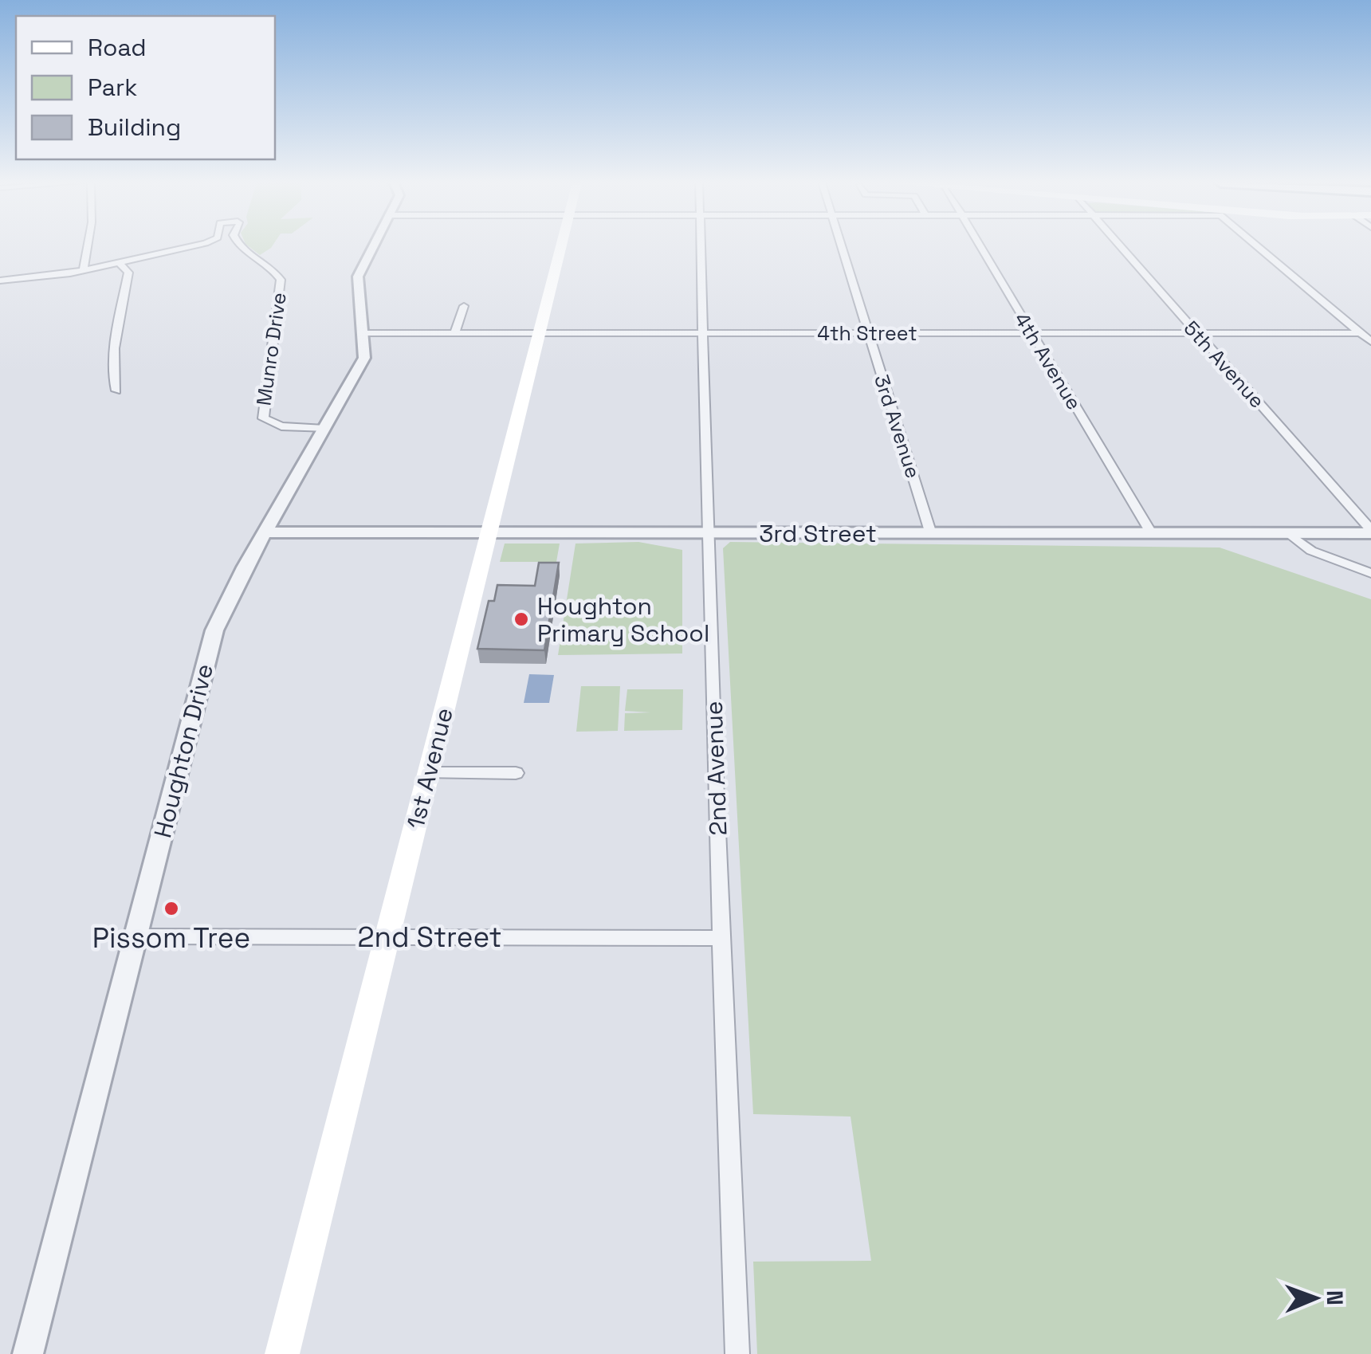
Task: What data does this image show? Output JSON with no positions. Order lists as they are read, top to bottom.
{
  "streets": {
    "main road": ["1st Avenue"],
    "street": [
      "4th Street",
      "Munro Drive",
      "4th Avenue",
      "5th Avenue",
      "3rd Avenue",
      "3rd Street",
      "Houghton Drive",
      "2nd Avenue",
      "2nd Street"
    ]
  },
  "crossings": [
    ["4th Street", "4th Avenue"],
    ["4th Street", "5th Avenue"],
    ["4th Street", "3rd Avenue"],
    ["4th Street", "Houghton Drive"],
    ["4th Street", "1st Avenue"],
    ["4th Street", "2nd Avenue"],
    ["Munro Drive", "Houghton Drive"],
    ["4th Avenue", "3rd Street"],
    ["5th Avenue", "3rd Street"],
    ["3rd Avenue", "3rd Street"],
    ["3rd Street", "Houghton Drive"],
    ["3rd Street", "1st Avenue"],
    ["3rd Street", "2nd Avenue"],
    ["Houghton Drive", "2nd Street"],
    ["1st Avenue", "2nd Street"],
    ["2nd Avenue", "2nd Street"]
  ],
  "places": ["Houghton Primary School", "Pissom Tree"],
  "legend": ["Road", "Park", "Building"],
  "north": "right"
}
